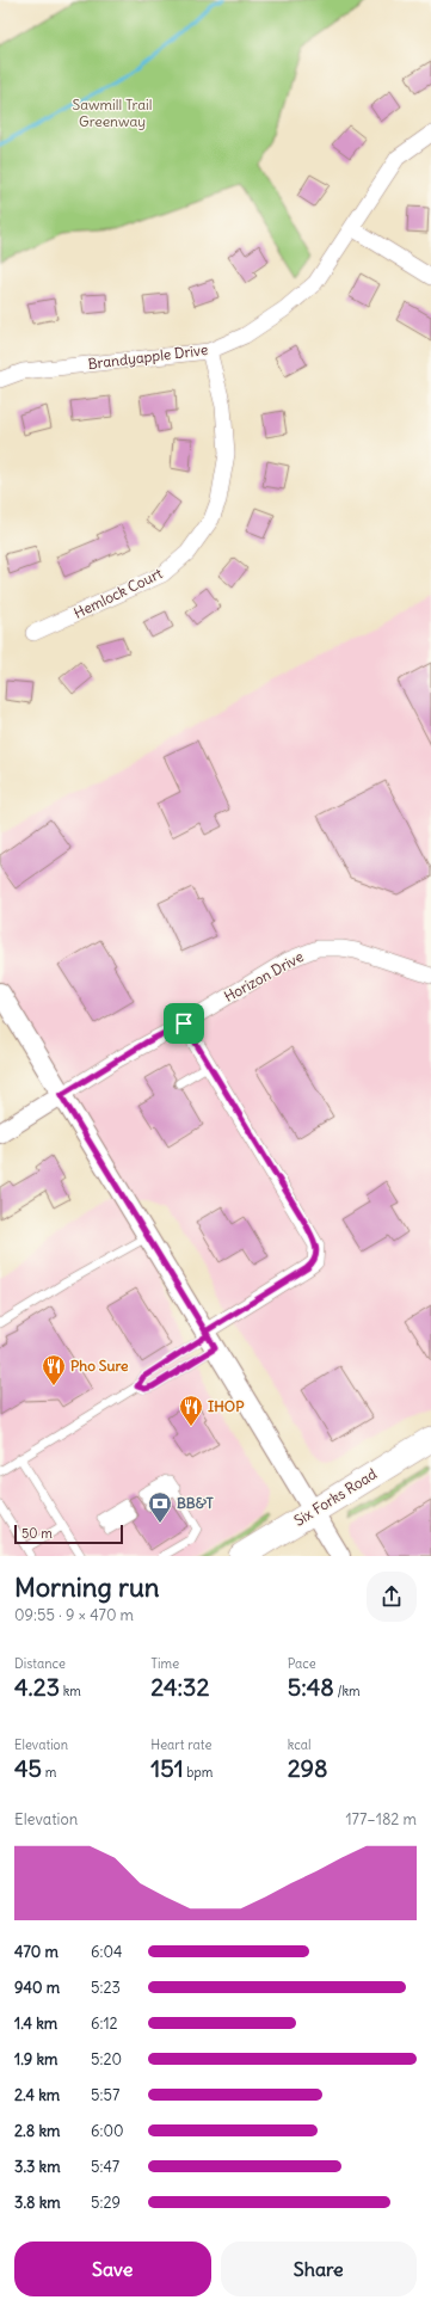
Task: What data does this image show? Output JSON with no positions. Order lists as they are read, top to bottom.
{
  "streets": {
    "main road": ["Six Forks Road"],
    "street": ["Brandyapple Drive", "Hemlock Court", "Horizon Drive"]
  },
  "crossings": [
    ["Brandyapple Drive", "Hemlock Court"]
  ],
  "parks": ["Sawmill Trail Greenway"],
  "places": {
    "restaurant": ["Pho Sure", "IHOP"],
    "bank": ["BB&T"]
  },
  "scale_bar": "50 m",
  "page": {
    "scale": "50 m",
    "heading": ["Morning run", "09:55 · 9 × 470 m"],
    "stats": [
      ["Distance", "4.23 km"],
      ["Time", "24:32"],
      ["Pace", "5:48 /km"],
      ["Elevation", "45 m"],
      ["Heart rate", "151 bpm"],
      ["kcal", "298"]
    ],
    "chart": ["Elevation", "177–182 m"],
    "list": [
      {
        "name": "470 m",
        "note": "6:04"
      },
      {
        "name": "940 m",
        "note": "5:23"
      },
      {
        "name": "1.4 km",
        "note": "6:12"
      },
      {
        "name": "1.9 km",
        "note": "5:20"
      },
      {
        "name": "2.4 km",
        "note": "5:57"
      },
      {
        "name": "2.8 km",
        "note": "6:00"
      },
      {
        "name": "3.3 km",
        "note": "5:47"
      },
      {
        "name": "3.8 km",
        "note": "5:29"
      }
    ],
    "buttons": ["Save", "Share"]
  }
}
